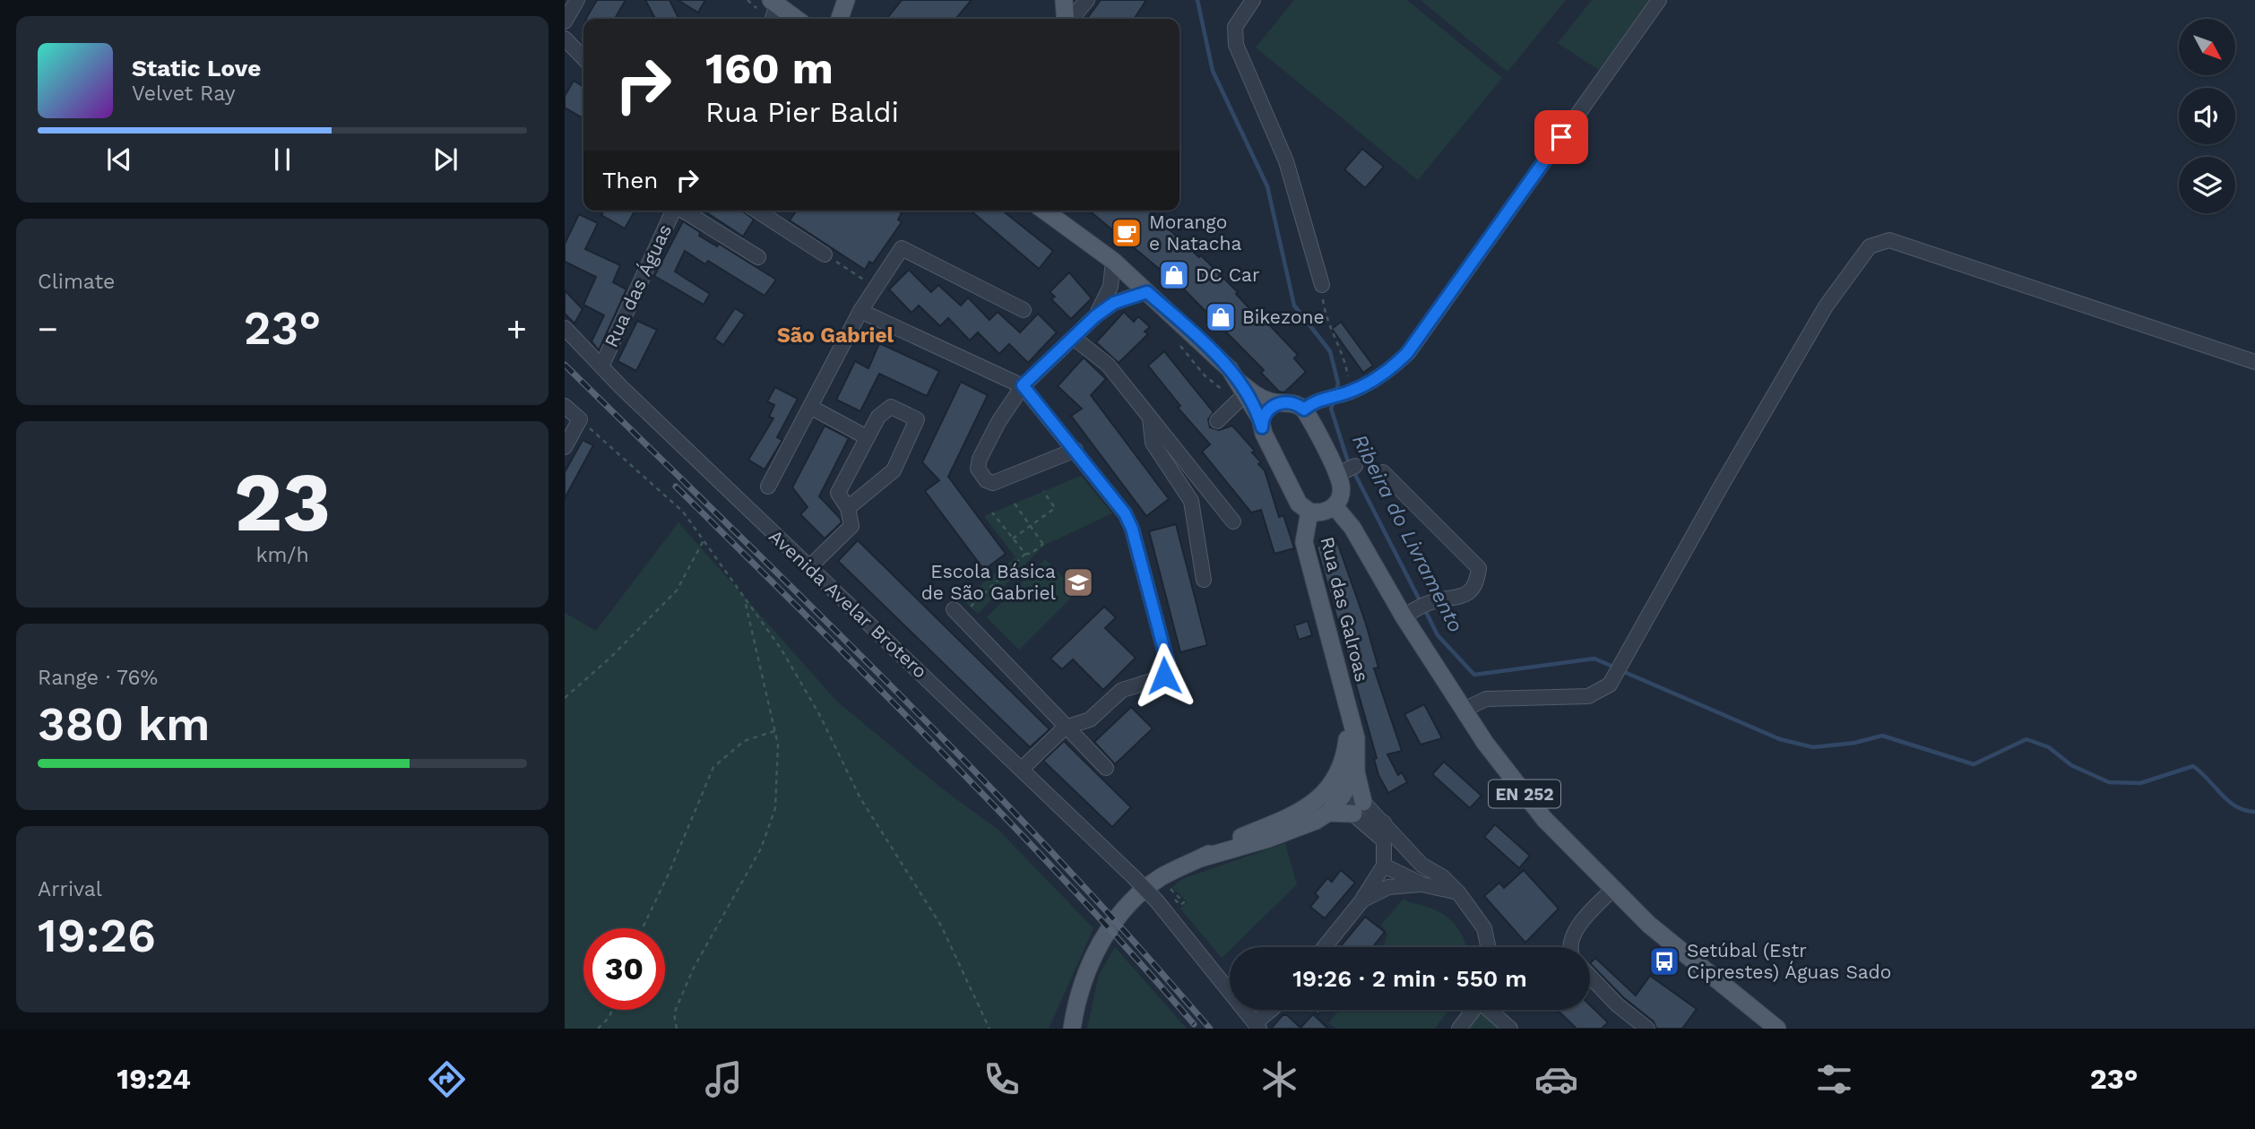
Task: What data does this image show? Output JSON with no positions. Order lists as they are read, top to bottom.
{
  "streets": {
    "main road": ["Rua das Galroas", "EN 252"],
    "street": ["Rua das Águas", "Avenida Avelar Brotero"]
  },
  "crossings": [
    ["Rua das Águas", "Avenida Avelar Brotero"]
  ],
  "districts": ["São Gabriel"],
  "water": ["Ribeira do Livramento"],
  "places": {
    "cafe": ["Morango e Natacha"],
    "shop": ["DC Car", "Bikezone"],
    "school or university": ["Escola Básica de São Gabriel"],
    "bus stop": ["Setúbal (Estr Ciprestes) Águas Sado"]
  },
  "north": "bottom right",
  "page": {
    "turn": ["160 m", "Rua Pier Baldi"],
    "song": ["Static Love", "Velvet Ray"],
    "then": "Then",
    "tile": [
      "Climate",
      ["23", "km/h"],
      ["Range · 76%", "380 km"],
      ["Arrival", "19:26"]
    ],
    "heat": ["−", "23°", "+"],
    "limit": "30",
    "trip": "19:26 · 2 min · 550 m",
    "tabs": ["19:24", "23°"]
  }
}
